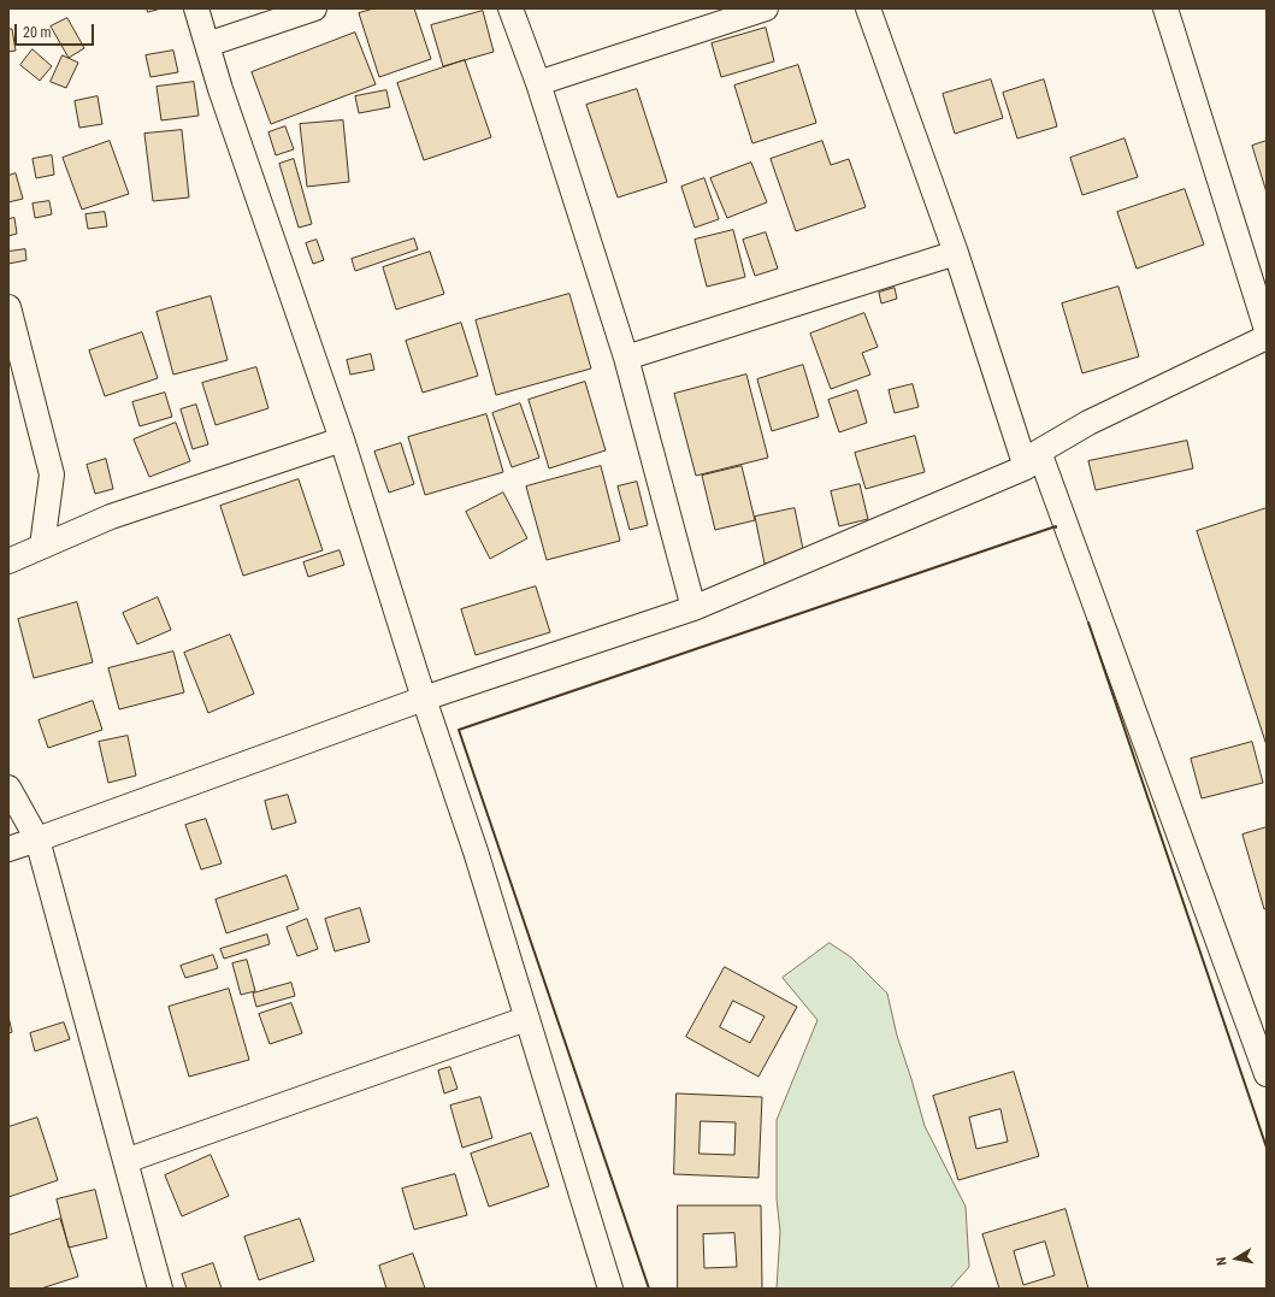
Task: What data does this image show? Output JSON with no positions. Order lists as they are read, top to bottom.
{
  "scale_bar": "20 m",
  "north": "left"
}
